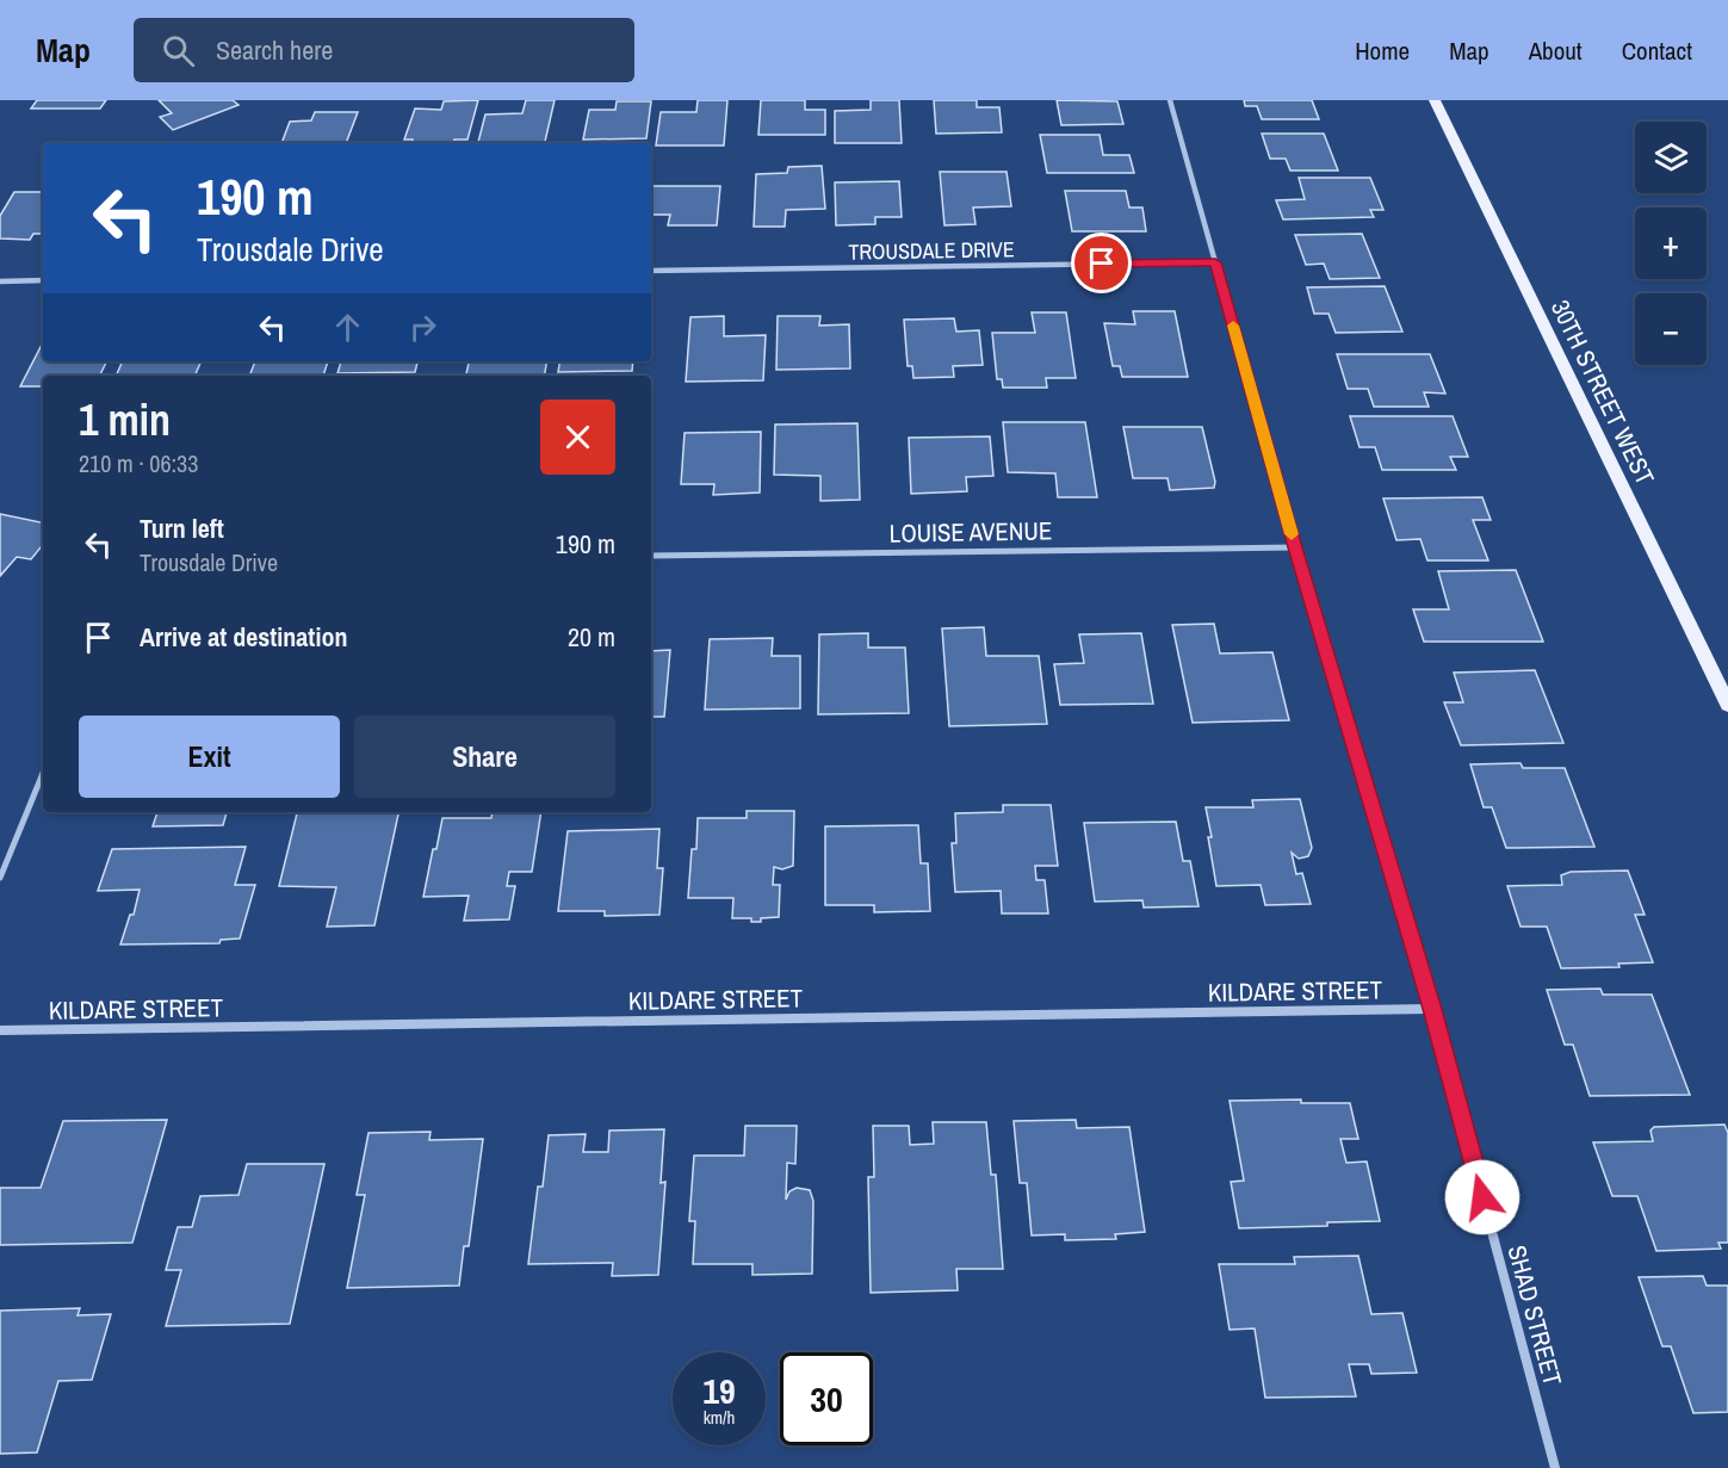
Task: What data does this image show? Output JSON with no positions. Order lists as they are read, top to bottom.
{
  "streets": {
    "main road": ["30TH STREET WEST"],
    "street": [
      "TROUSDALE DRIVE",
      "LOUISE AVENUE",
      "KILDARE STREET",
      "SHAD STREET"
    ]
  },
  "crossings": [
    ["TROUSDALE DRIVE", "SHAD STREET"],
    ["LOUISE AVENUE", "SHAD STREET"],
    ["KILDARE STREET", "SHAD STREET"]
  ],
  "page": {
    "header": "Map",
    "search": "Search here",
    "nav": [
      "Home",
      "Map",
      "About",
      "Contact"
    ],
    "map_buttons": ["+", "−"],
    "turn": ["190 m", "Trousdale Drive"],
    "heading": ["1 min", "210 m · 06:33"],
    "list": [
      {
        "name": "Turn left",
        "note": "Trousdale Drive",
        "value": "190 m"
      },
      {
        "name": "Arrive at destination",
        "value": "20 m"
      }
    ],
    "buttons": ["Exit", "Share"],
    "speed": "19 km/h",
    "limit": "30"
  }
}
